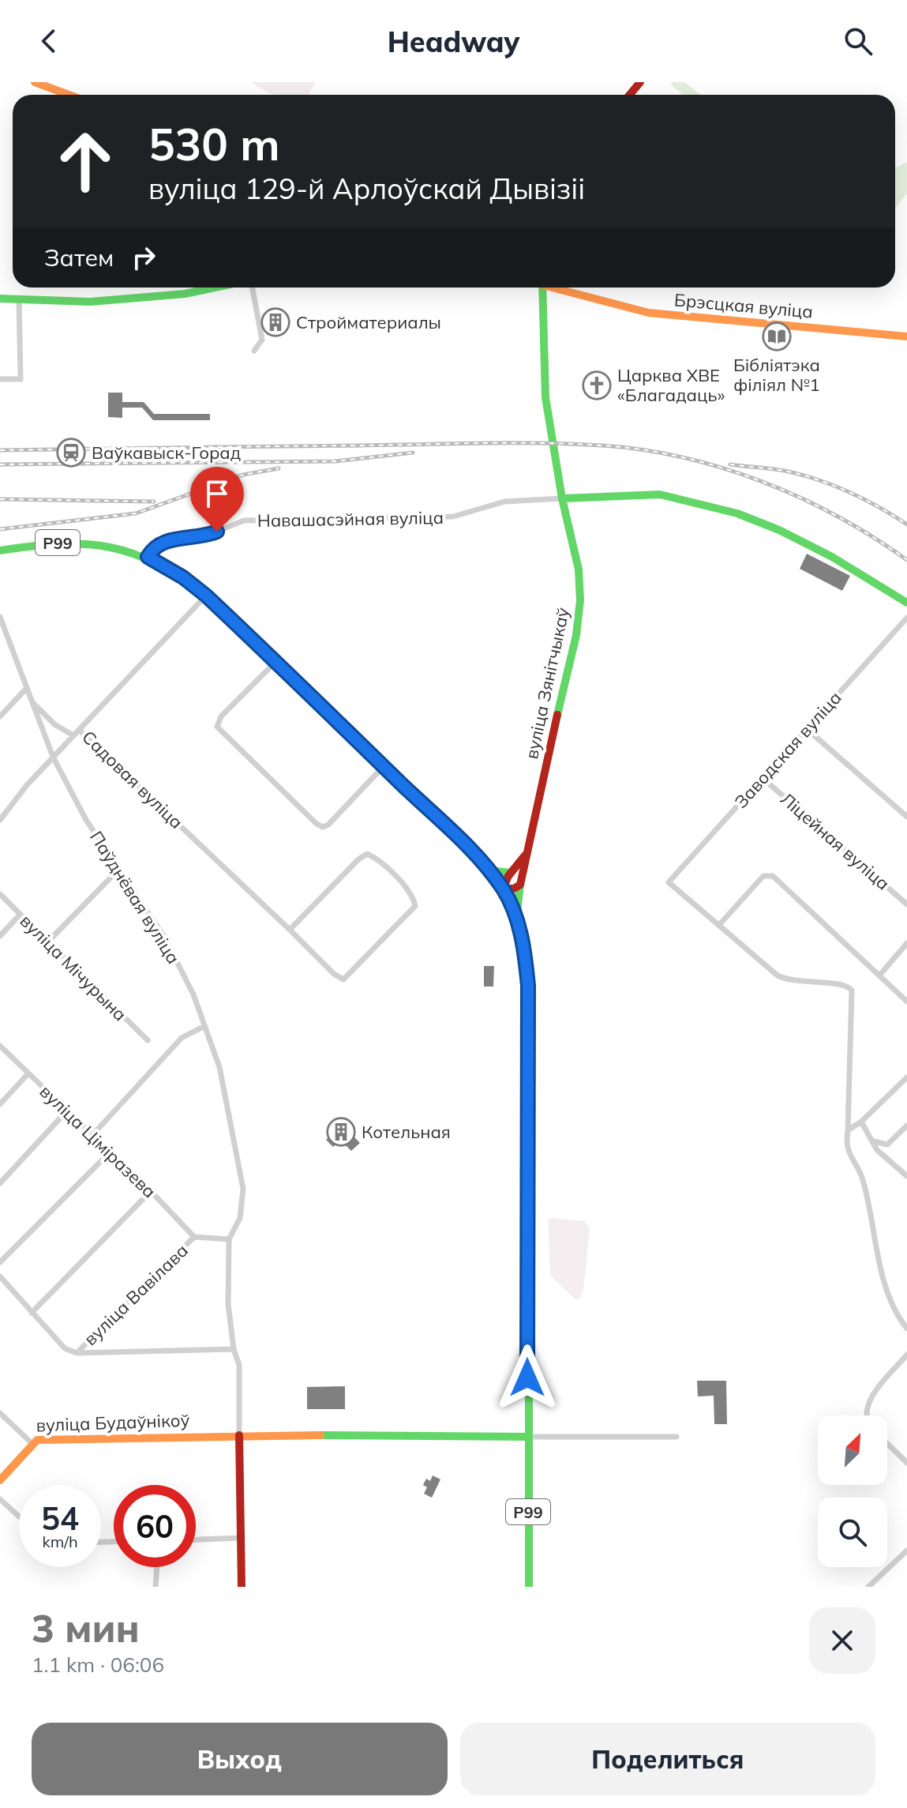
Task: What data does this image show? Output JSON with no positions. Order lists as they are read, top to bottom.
{
  "streets": {
    "main road": [
      "Брэсцкая вуліца",
      "Р99",
      "вуліца Зянітчыкаў",
      "вуліца Будаўнікоў"
    ],
    "street": [
      "Навашасэйная вуліца",
      "Заводская вуліца",
      "Садовая вуліца",
      "Ліцейная вуліца",
      "Паўднёвая вуліца",
      "вуліца Мічурына",
      "вуліца Ціміразева",
      "вуліца Вавілава"
    ]
  },
  "crossings": [
    ["Навашасэйная вуліца", "Р99"],
    ["Навашасэйная вуліца", "вуліца Зянітчыкаў"],
    ["Р99", "вуліца Зянітчыкаў"],
    ["Р99", "Садовая вуліца"],
    ["Р99", "вуліца Будаўнікоў"],
    ["Заводская вуліца", "Ліцейная вуліца"],
    ["Паўднёвая вуліца", "вуліца Вавілава"],
    ["вуліца Ціміразева", "вуліца Вавілава"]
  ],
  "places": {
    "building": ["Стройматериалы", "Котельная"],
    "library": ["Бібліятэка філіял №1"],
    "church": ["Царква ХВЕ «Благадаць»"],
    "station": ["Ваўкавыск-Горад"]
  },
  "north": "top right",
  "page": {
    "header": "Headway",
    "turn": ["530 m", "вуліца 129-й Арлоўскай Дывізіі"],
    "then": "Затем",
    "speed": "54 km/h",
    "limit": "60",
    "heading": ["3 мин", "1.1 km · 06:06"],
    "buttons": ["Выход", "Поделиться"]
  }
}
